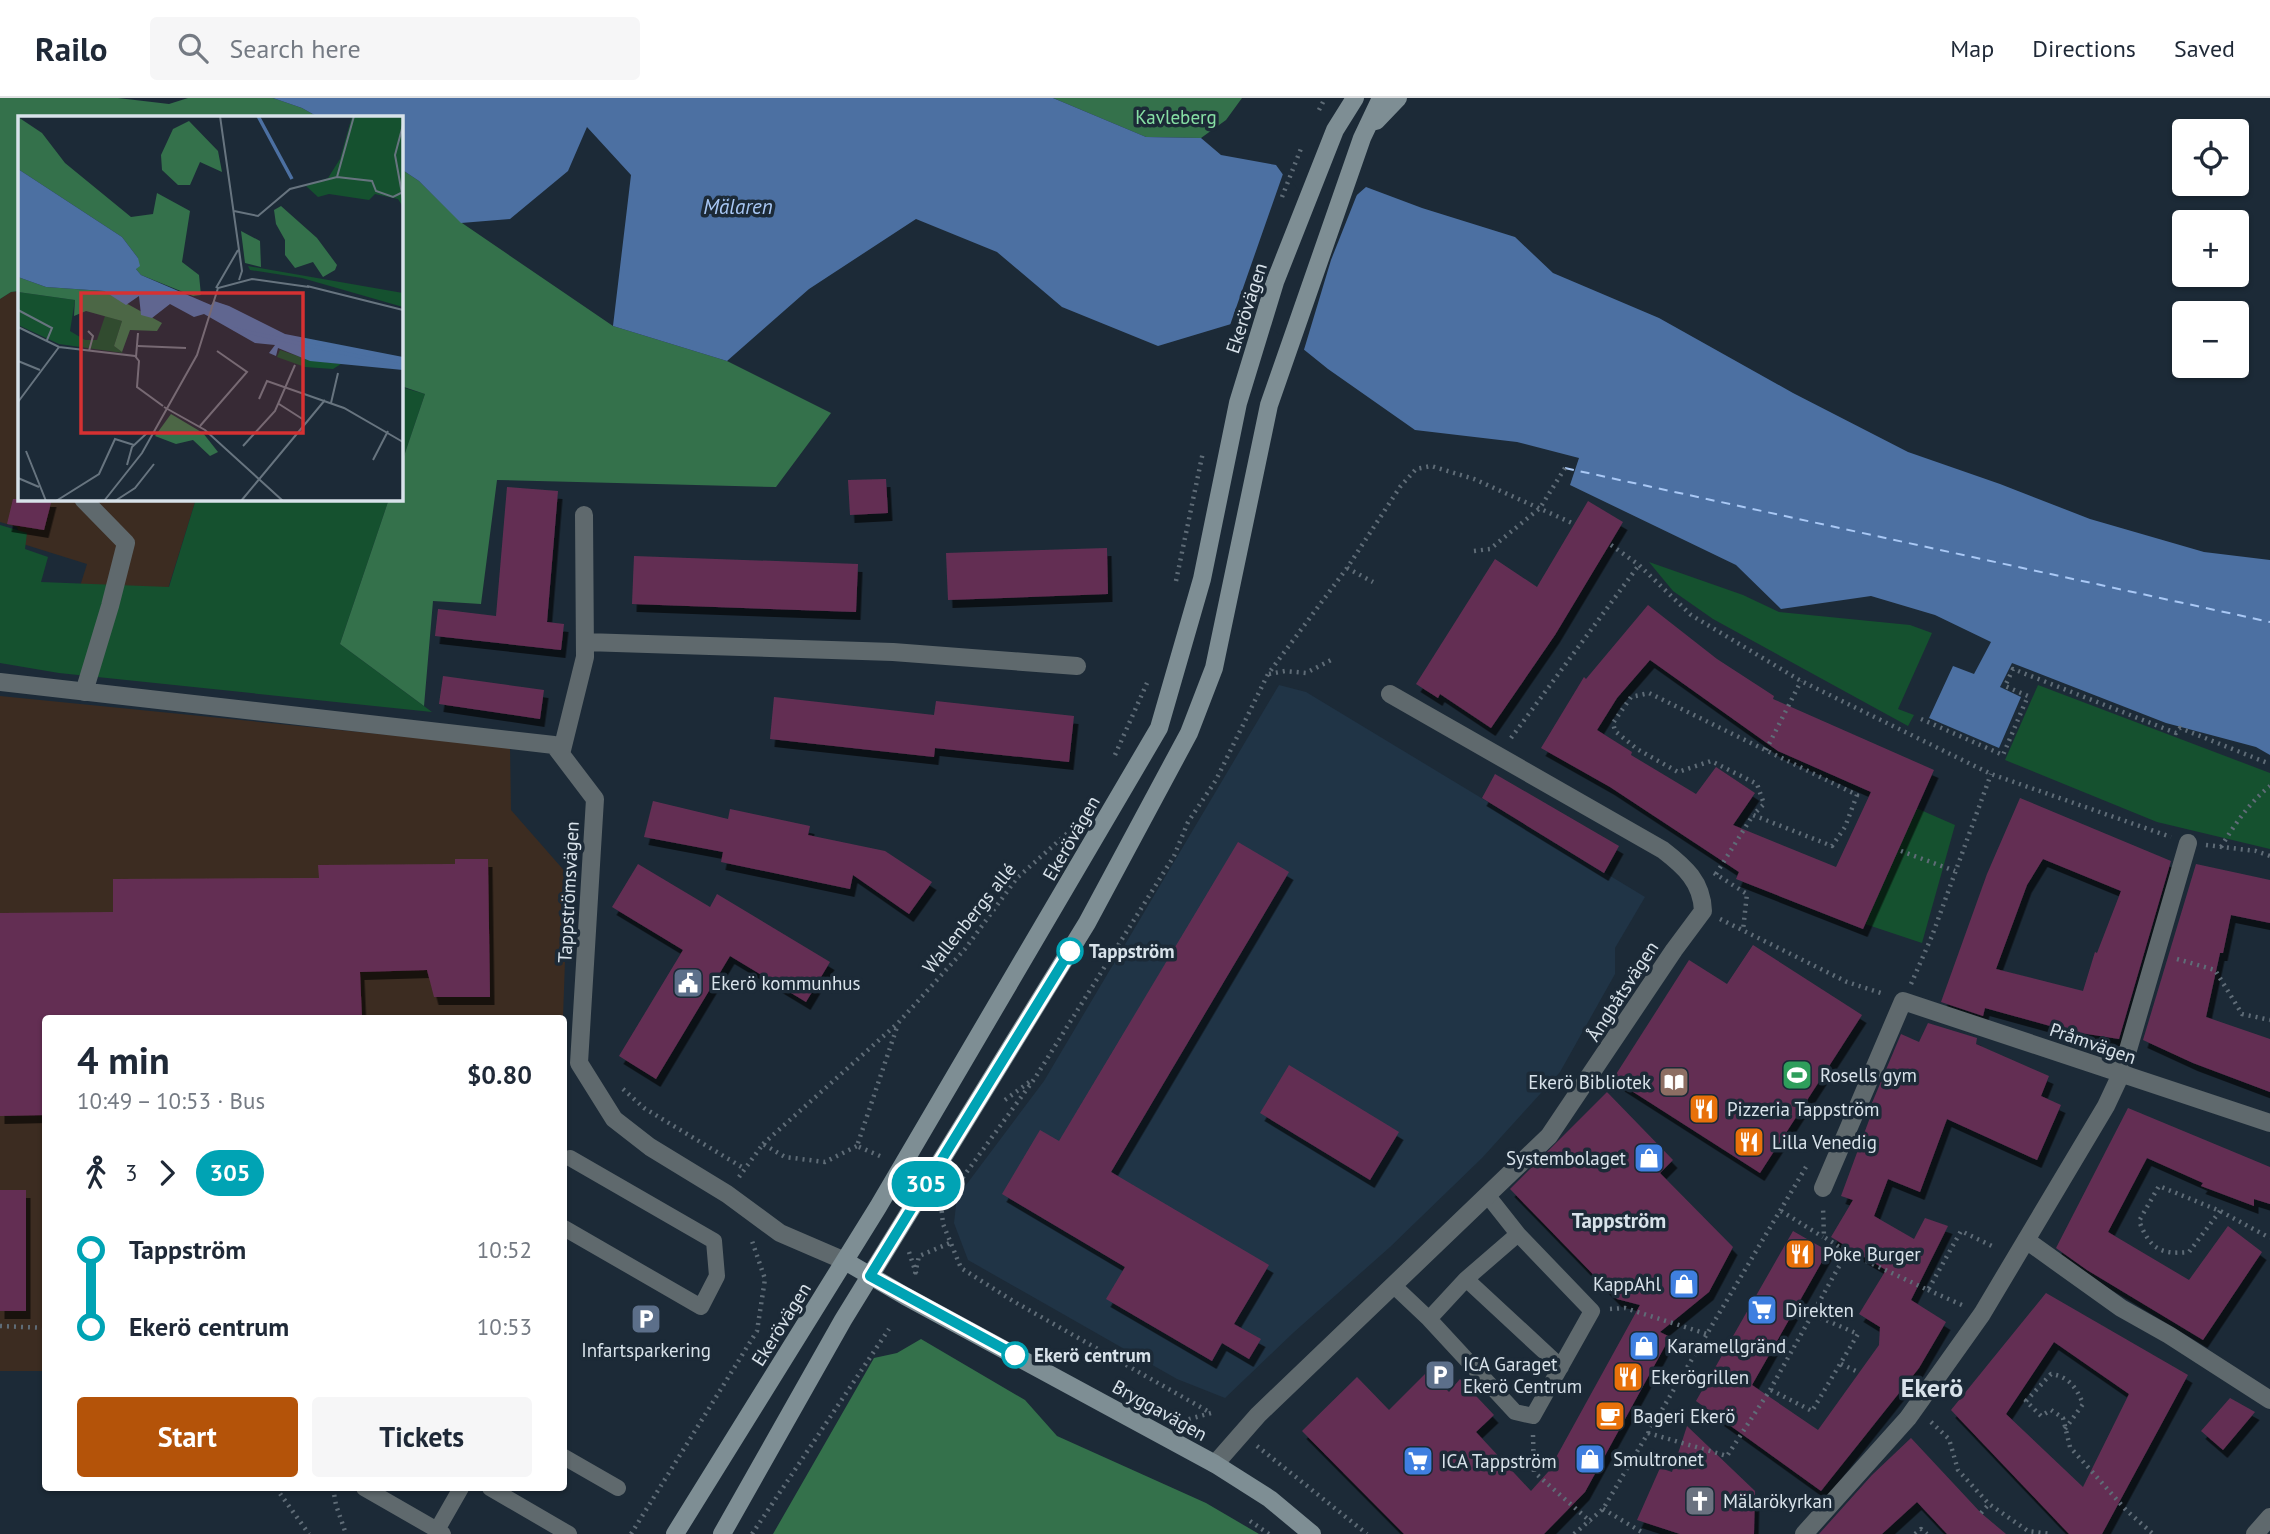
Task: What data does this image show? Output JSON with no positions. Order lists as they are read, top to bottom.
{
  "streets": {
    "main road": ["Ekerövägen", "Bryggavägen"],
    "street": ["Tappströmsvägen", "Ångbåtsvägen", "Pråmvägen"],
    "path": ["Wallenbergs allé"]
  },
  "crossings": [
    ["Ekerövägen", "Tappströmsvägen"],
    ["Ekerövägen", "Bryggavägen"],
    ["Tappströmsvägen", "Bryggavägen"],
    ["Ångbåtsvägen", "Bryggavägen"]
  ],
  "districts": ["Tappström", "Ekerö"],
  "water": ["Mälaren"],
  "parks": ["Kavleberg"],
  "places": {
    "other": ["Tappström", "Ekerö centrum"],
    "public building": ["Ekerö kommunhus"],
    "sports": ["Rosells gym"],
    "library": ["Ekerö Bibliotek"],
    "restaurant": [
      "Pizzeria Tappström",
      "Lilla Venedig",
      "Poke Burger",
      "Ekerögrillen"
    ],
    "shop": [
      "Systembolaget",
      "KappAhl",
      "Karamellgränd",
      "Smultronet"
    ],
    "supermarket": ["Direkten", "ICA Tappström"],
    "parking": ["Infartsparkering", "ICA Garaget Ekerö Centrum"],
    "cafe": ["Bageri Ekerö"],
    "church": ["Mälarökyrkan"]
  },
  "lines": ["bus line 305"],
  "page": {
    "header": "Railo",
    "search": "Search here",
    "nav": ["Map", "Directions", "Saved"],
    "on_map": "305",
    "map_buttons": ["+", "−"],
    "heading": ["4 min", "10:49 – 10:53 · Bus", "$0.80"],
    "legs": ["3", "305"],
    "list": [
      {
        "name": "Tappström",
        "value": "10:52"
      },
      {
        "name": "Ekerö centrum",
        "value": "10:53"
      }
    ],
    "buttons": ["Start", "Tickets"]
  }
}
